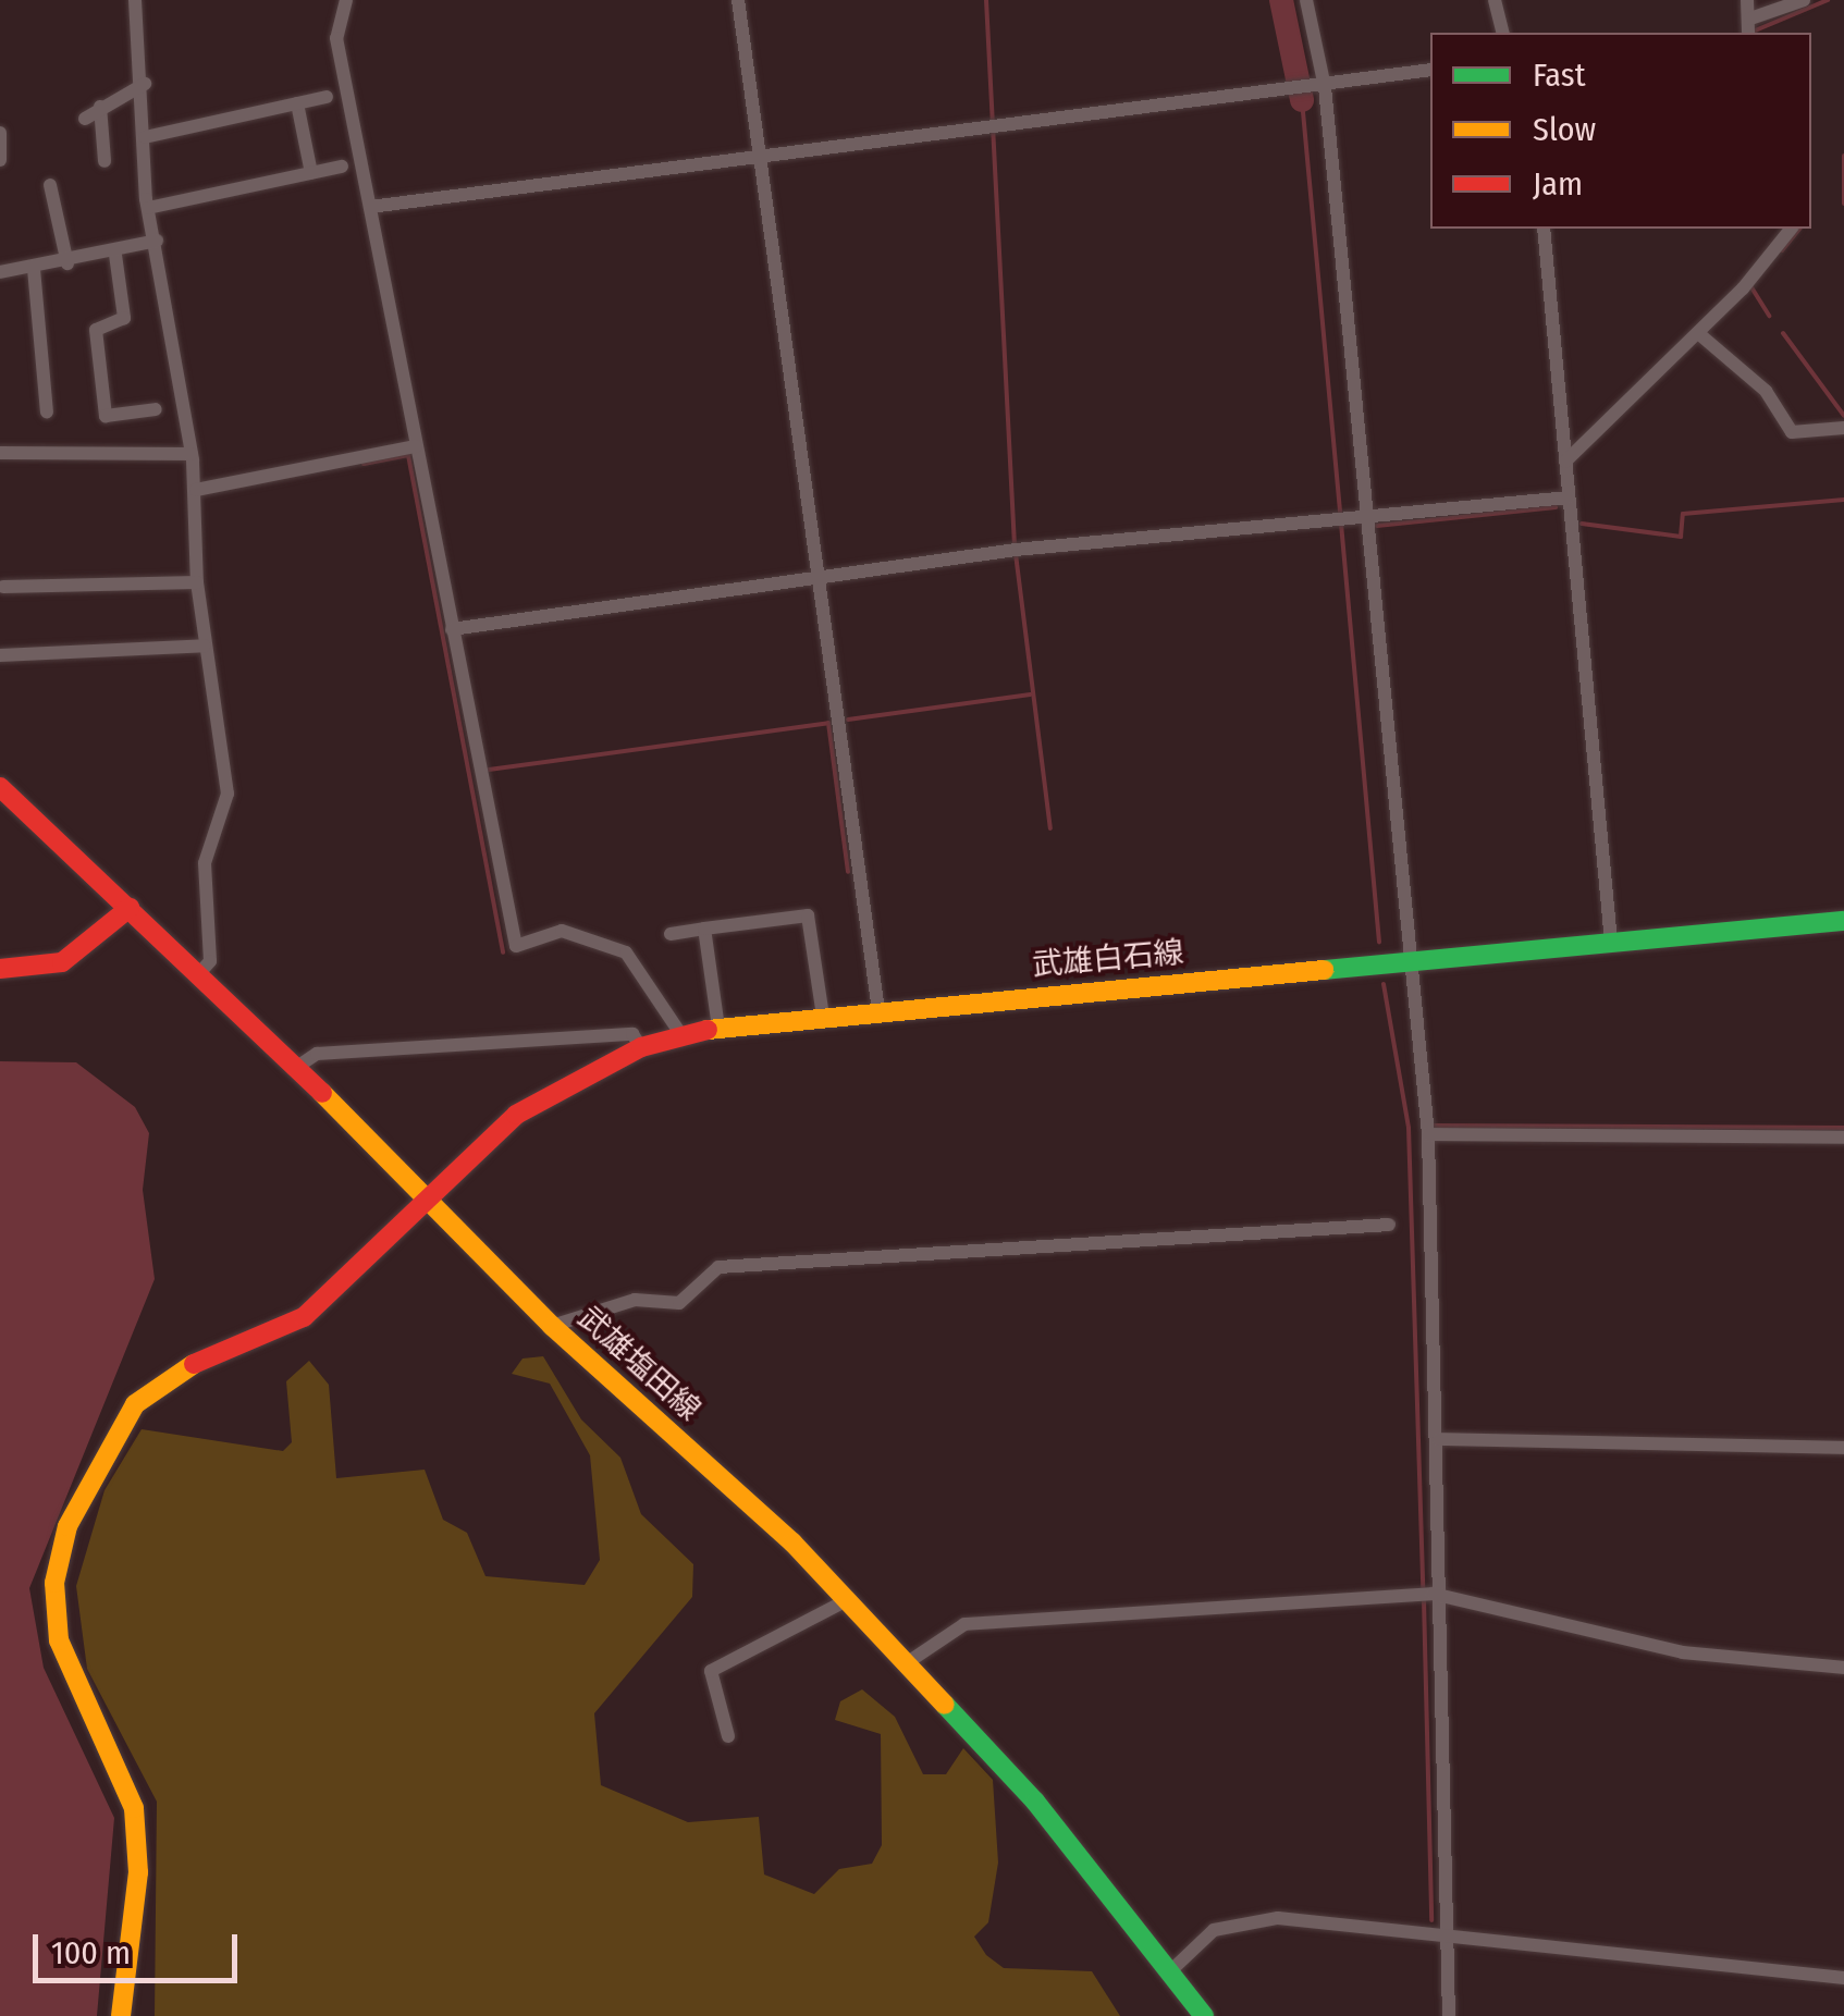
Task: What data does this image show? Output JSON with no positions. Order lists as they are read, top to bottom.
{
  "streets": {
    "main road": ["武雄白石線", "武雄塩田線"]
  },
  "crossings": [
    ["武雄白石線", "武雄塩田線"]
  ],
  "legend": ["Fast", "Slow", "Jam"],
  "scale_bar": "100 m"
}
